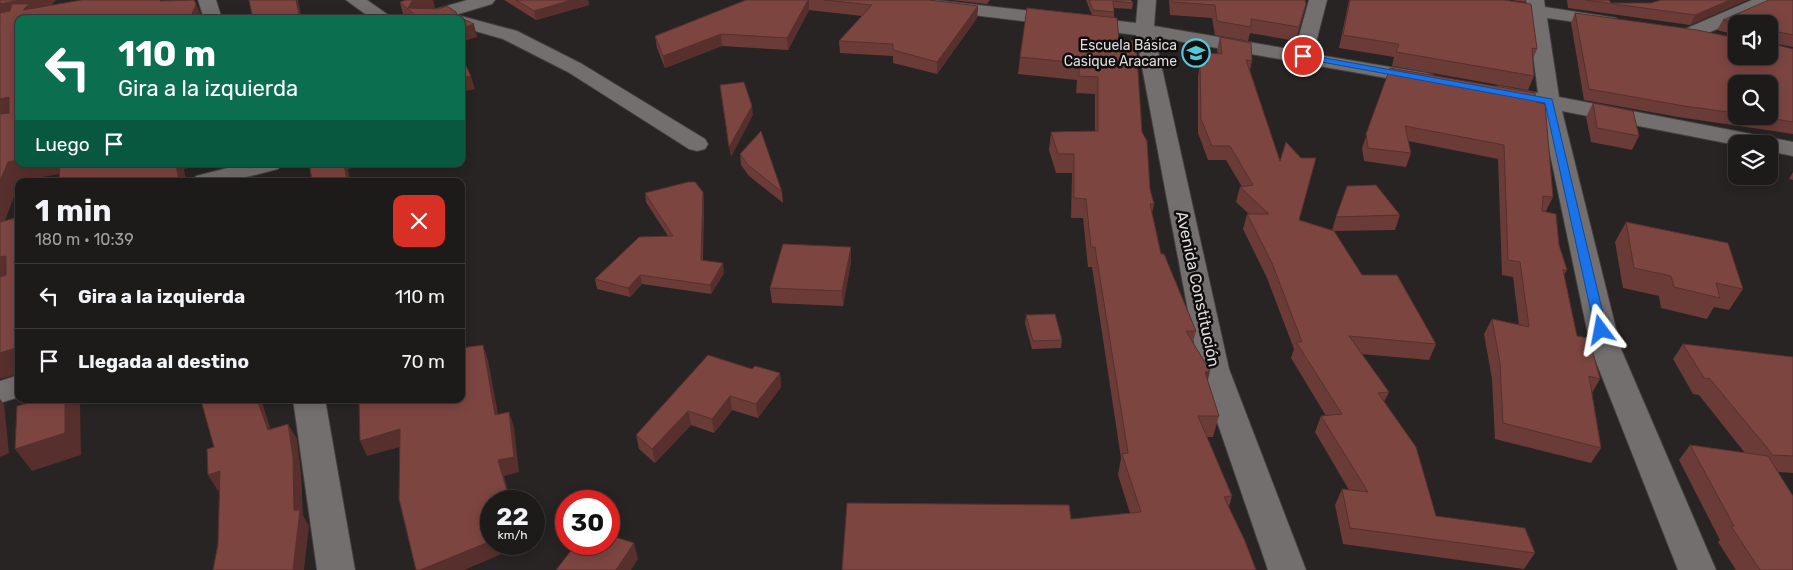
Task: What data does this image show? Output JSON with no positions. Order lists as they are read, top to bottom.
{
  "streets": {
    "street": ["Avenida Constitución"]
  },
  "places": {
    "school or university": ["Escuela Básica Casique Aracame"]
  },
  "page": {
    "turn": ["110 m", "Gira a la izquierda"],
    "then": "Luego",
    "heading": ["1 min", "180 m · 10:39"],
    "list": [
      {
        "name": "Gira a la izquierda",
        "value": "110 m"
      },
      {
        "name": "Llegada al destino",
        "value": "70 m"
      }
    ],
    "speed": "22 km/h",
    "limit": "30"
  }
}
